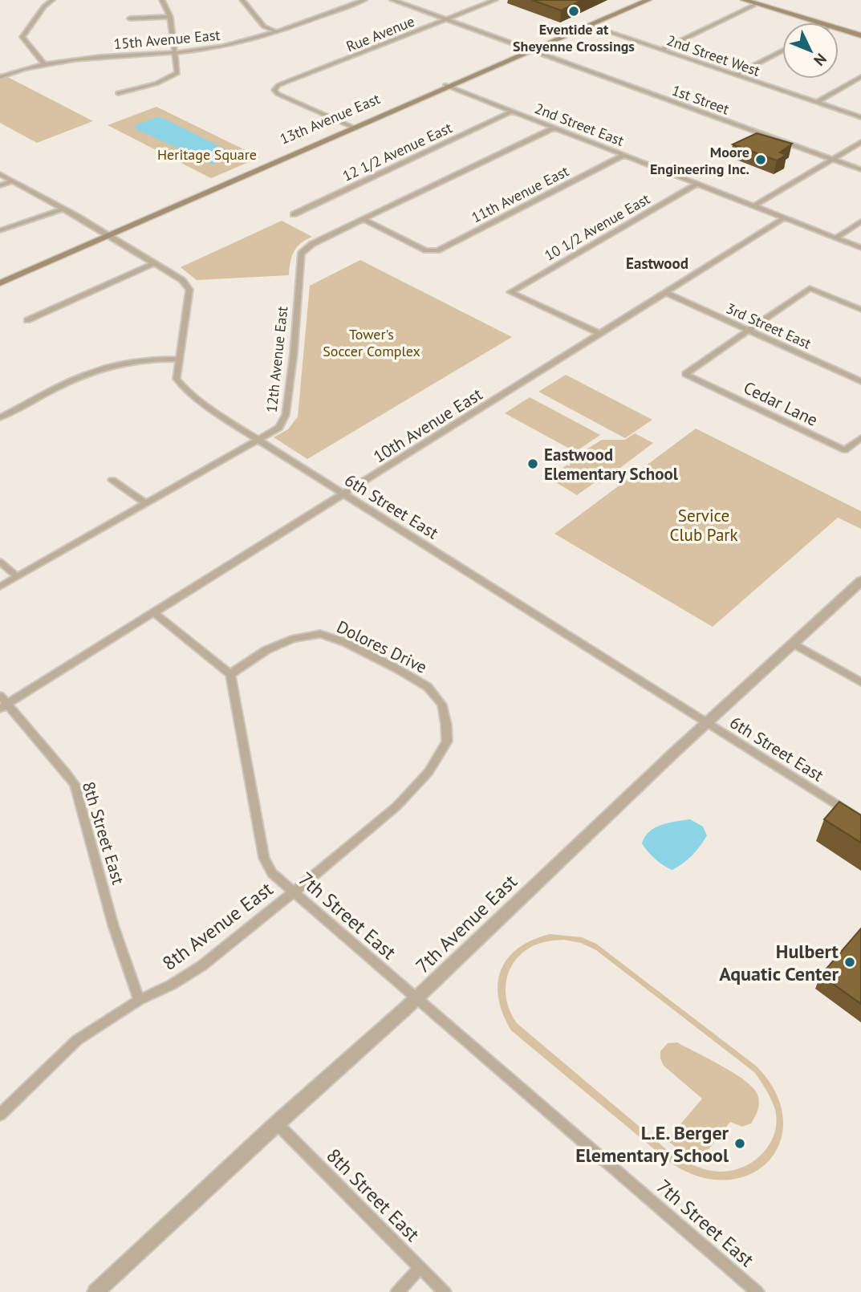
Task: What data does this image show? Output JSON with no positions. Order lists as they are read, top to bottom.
{
  "streets": {
    "main road": ["13th Avenue East"],
    "street": [
      "Rue Avenue",
      "15th Avenue East",
      "2nd Street West",
      "1st Street",
      "2nd Street East",
      "12 1/2 Avenue East",
      "11th Avenue East",
      "10 1/2 Avenue East",
      "3rd Street East",
      "12th Avenue East",
      "Cedar Lane",
      "10th Avenue East",
      "6th Street East",
      "Dolores Drive",
      "8th Street East",
      "7th Street East",
      "7th Avenue East",
      "8th Avenue East"
    ]
  },
  "crossings": [
    ["Rue Avenue", "1st Street"],
    ["Rue Avenue", "13th Avenue East"],
    ["1st Street", "13th Avenue East"],
    ["13th Avenue East", "2nd Street East"],
    ["13th Avenue East", "6th Street East"],
    ["2nd Street East", "12 1/2 Avenue East"],
    ["2nd Street East", "11th Avenue East"],
    ["2nd Street East", "10 1/2 Avenue East"],
    ["2nd Street East", "12th Avenue East"],
    ["2nd Street East", "10th Avenue East"],
    ["11th Avenue East", "12th Avenue East"],
    ["10 1/2 Avenue East", "10th Avenue East"],
    ["3rd Street East", "Cedar Lane"],
    ["3rd Street East", "10th Avenue East"],
    ["12th Avenue East", "6th Street East"],
    ["10th Avenue East", "6th Street East"],
    ["10th Avenue East", "8th Street East"],
    ["6th Street East", "7th Avenue East"],
    ["Dolores Drive", "7th Street East"],
    ["Dolores Drive", "8th Avenue East"],
    ["8th Street East", "7th Avenue East"],
    ["8th Street East", "8th Avenue East"],
    ["7th Street East", "7th Avenue East"],
    ["7th Street East", "8th Avenue East"]
  ],
  "districts": ["Eastwood"],
  "parks": ["Heritage Square", "Tower's Soccer Complex", "Service Club Park"],
  "places": [
    "Eventide at Sheyenne Crossings",
    "Moore Engineering Inc.",
    "Eastwood Elementary School",
    "Hulbert Aquatic Center",
    "L.E. Berger Elementary School"
  ],
  "north": "bottom right"
}
